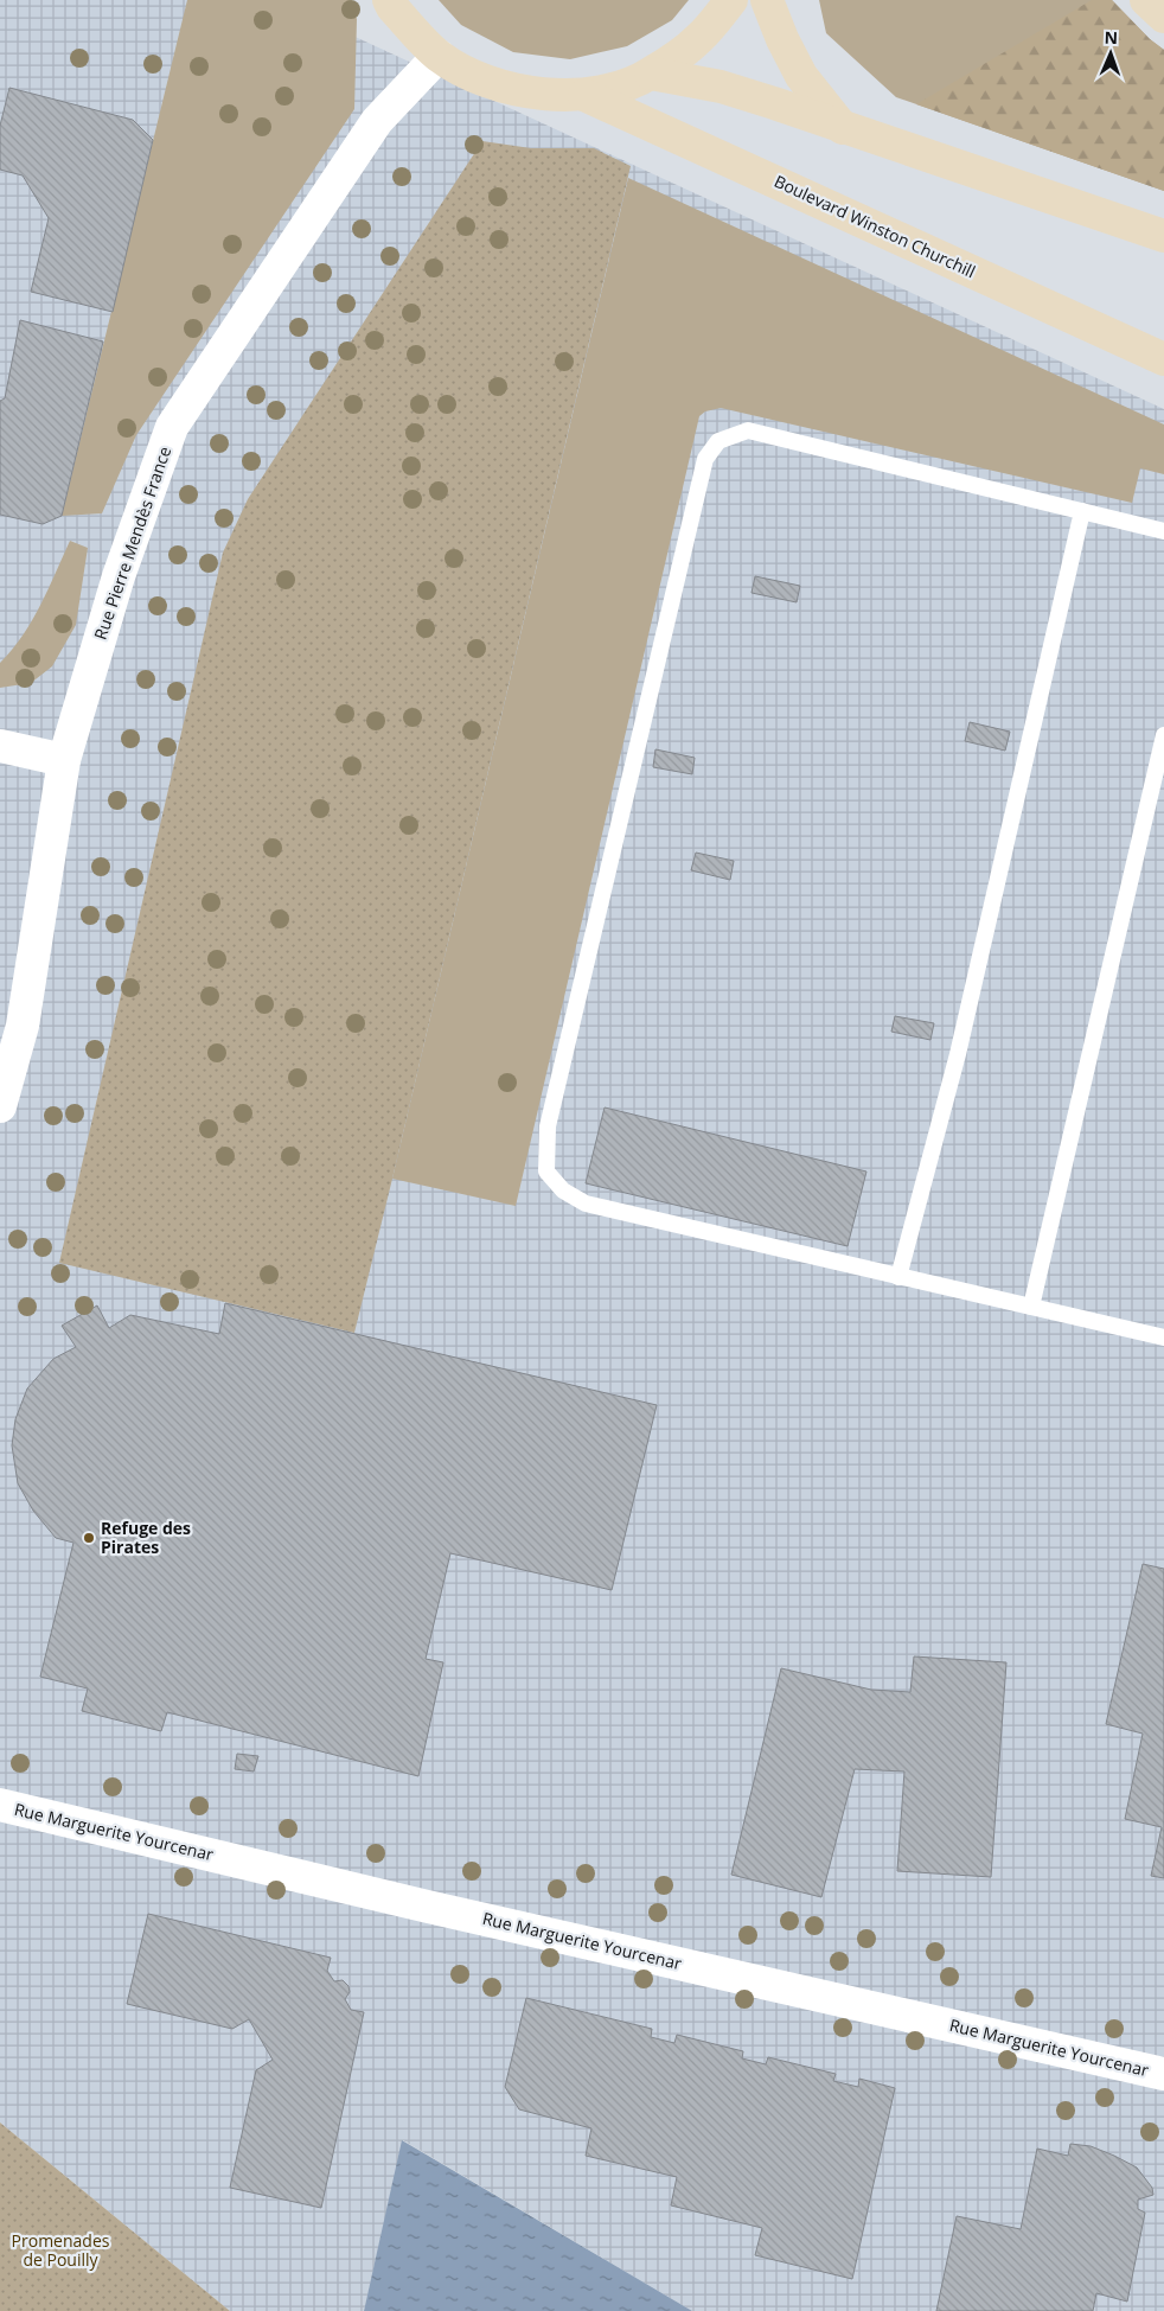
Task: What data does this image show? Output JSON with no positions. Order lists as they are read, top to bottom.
{
  "streets": {
    "street": ["Boulevard Winston Churchill", "Rue Pierre Mendès France", "Rue Marguerite Yourcenar"]
  },
  "parks": ["Promenades de Pouilly"],
  "places": ["Refuge des Pirates"],
  "north": "top"
}
